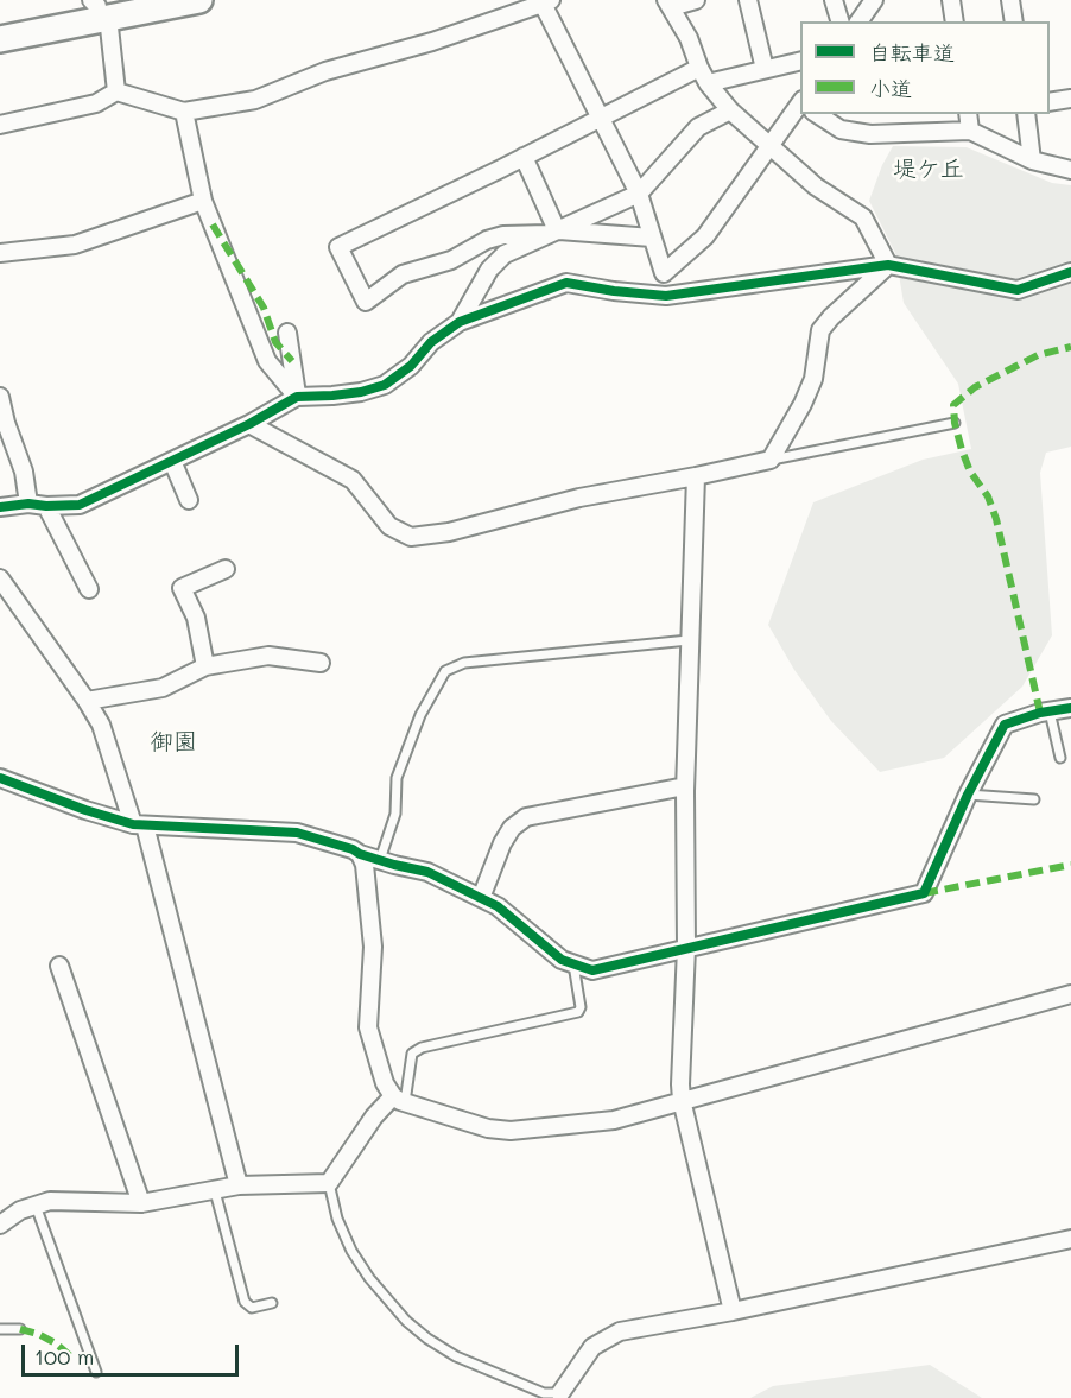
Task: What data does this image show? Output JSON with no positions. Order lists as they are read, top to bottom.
{
  "districts": ["堤ケ丘", "御園"],
  "legend": ["自転車道", "小道"],
  "scale_bar": "100 m"
}
